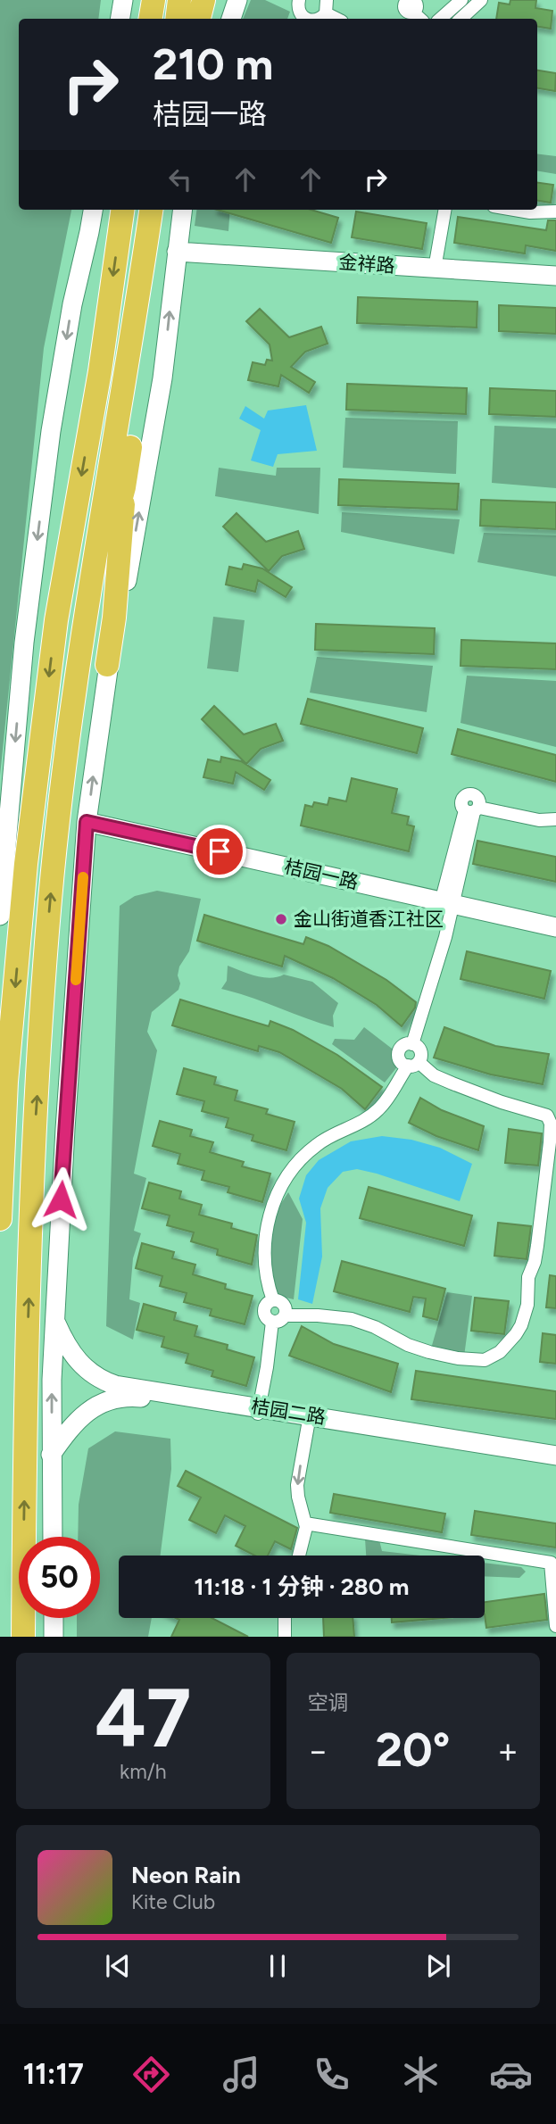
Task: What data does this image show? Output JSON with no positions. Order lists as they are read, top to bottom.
{
  "streets": {
    "main road": ["金祥路", "桔园一路", "桔园二路"]
  },
  "places": ["金山街道香江社区"],
  "page": {
    "turn": ["210 m", "桔园一路"],
    "limit": "50",
    "trip": "11:18 · 1 分钟 · 280 m",
    "tile": [
      ["47", "km/h"],
      "空调"
    ],
    "heat": ["−", "20°", "+"],
    "song": ["Neon Rain", "Kite Club"],
    "tabs": "11:17"
  }
}
